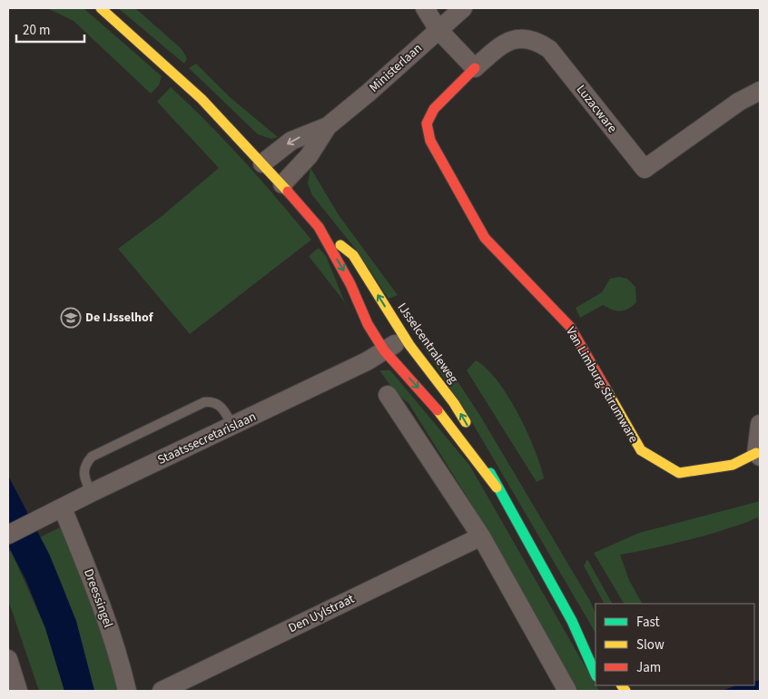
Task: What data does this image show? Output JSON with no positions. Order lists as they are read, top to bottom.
{
  "streets": {
    "street": [
      "Ministerlaan",
      "Luzacware",
      "IJsselcentraleweg",
      "Van Limburg Stirumware",
      "Staatssecretarislaan",
      "Dreessingel",
      "Den Uylstraat"
    ]
  },
  "crossings": [
    ["Ministerlaan", "IJsselcentraleweg"],
    ["Luzacware", "Van Limburg Stirumware"],
    ["IJsselcentraleweg", "Staatssecretarislaan"],
    ["Staatssecretarislaan", "Dreessingel"]
  ],
  "places": {
    "school or university": ["De IJsselhof"]
  },
  "legend": ["Fast", "Slow", "Jam"],
  "scale_bar": "20 m"
}
